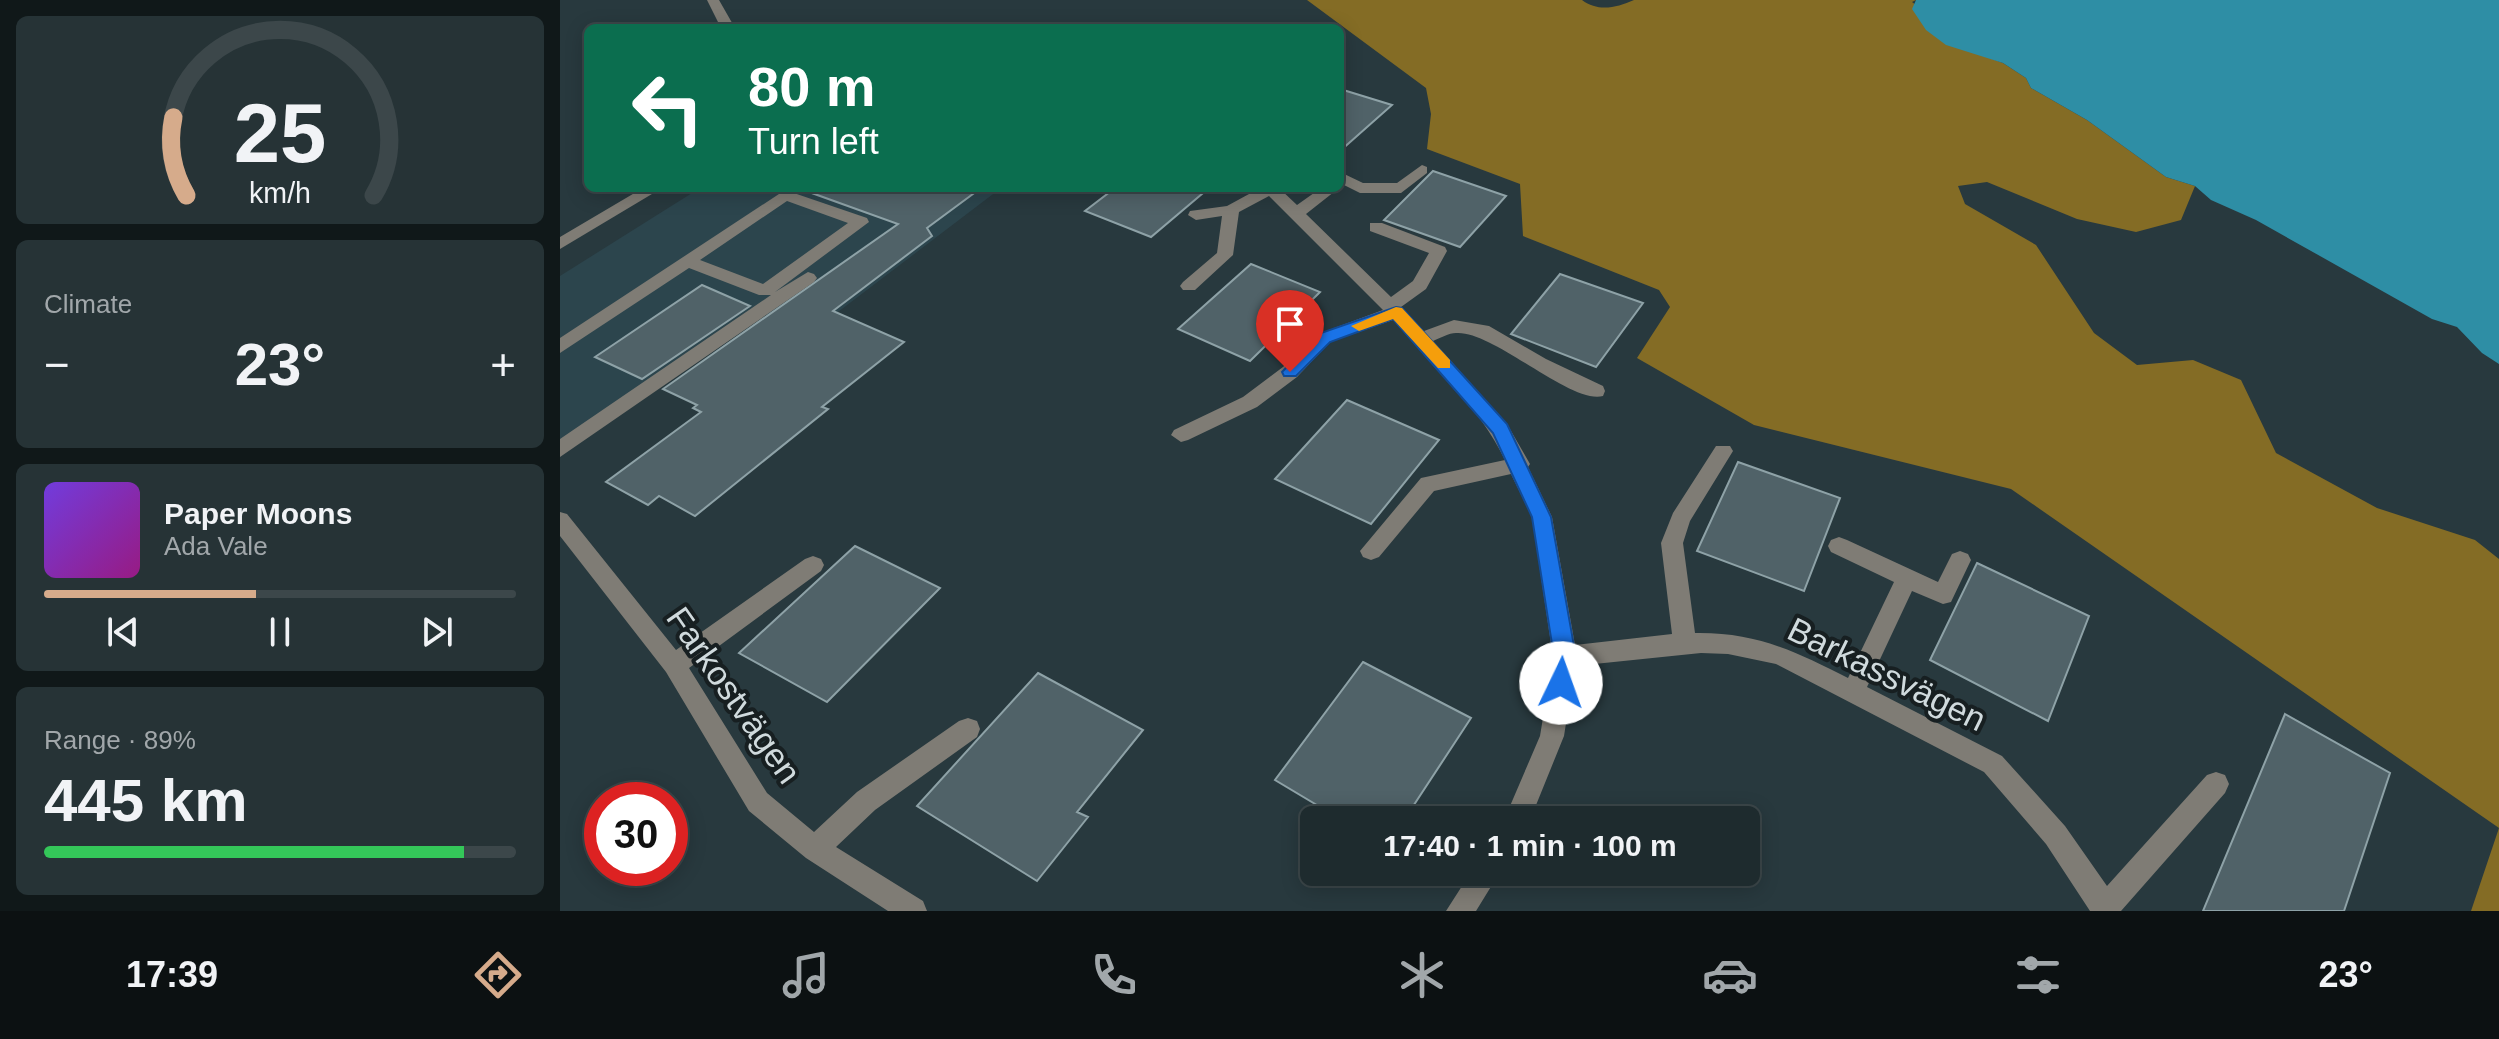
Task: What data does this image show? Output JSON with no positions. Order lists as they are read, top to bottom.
{
  "streets": {
    "street": ["Barkassvägen", "Farkostvägen"]
  },
  "page": {
    "turn": ["80 m", "Turn left"],
    "tile": [
      "Climate",
      ["Range · 89%", "445 km"]
    ],
    "heat": ["−", "23°", "+"],
    "song": ["Paper Moons", "Ada Vale"],
    "limit": "30",
    "trip": "17:40 · 1 min · 100 m",
    "tabs": ["17:39", "23°"],
    "gauge": ["25", "km/h"]
  }
}
